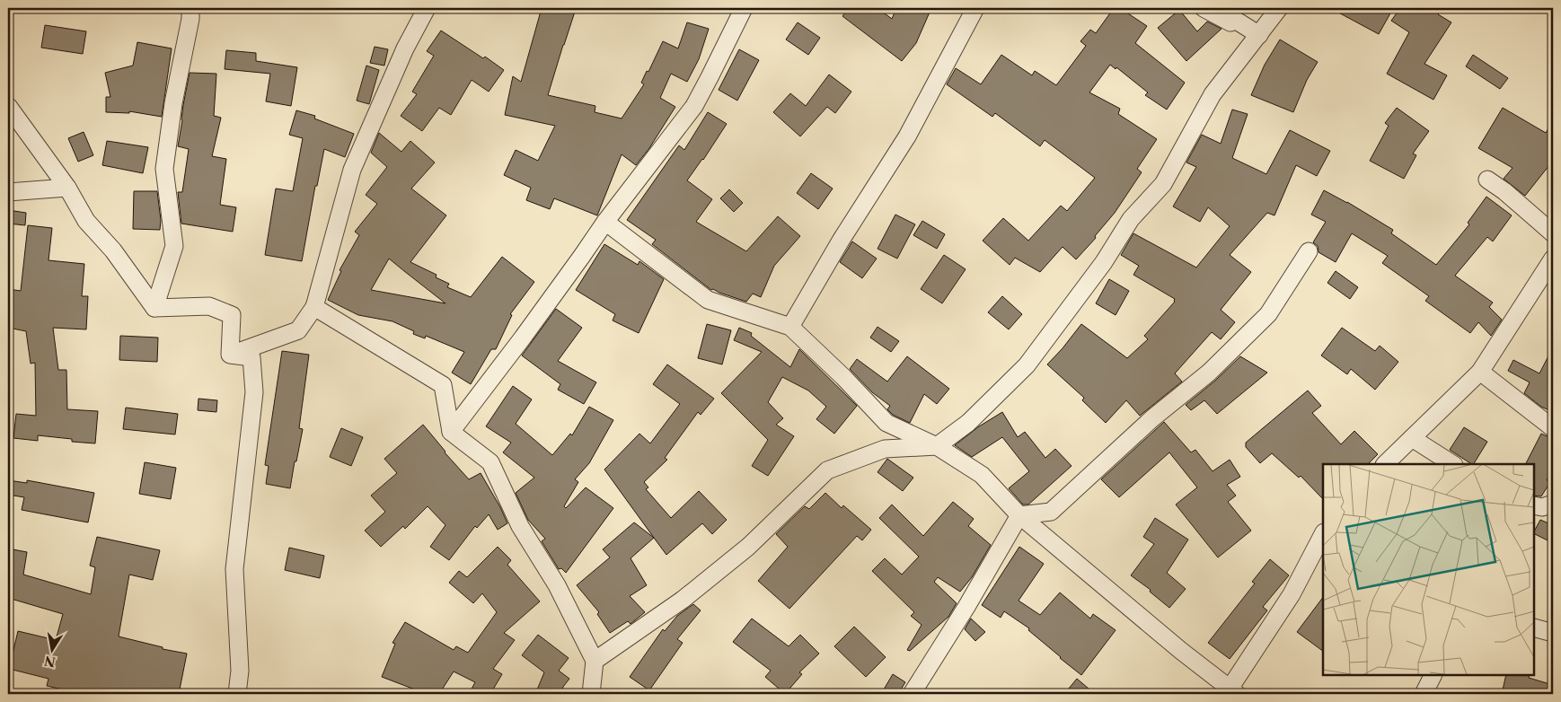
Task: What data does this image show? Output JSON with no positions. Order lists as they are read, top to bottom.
{
  "north": "bottom"
}
